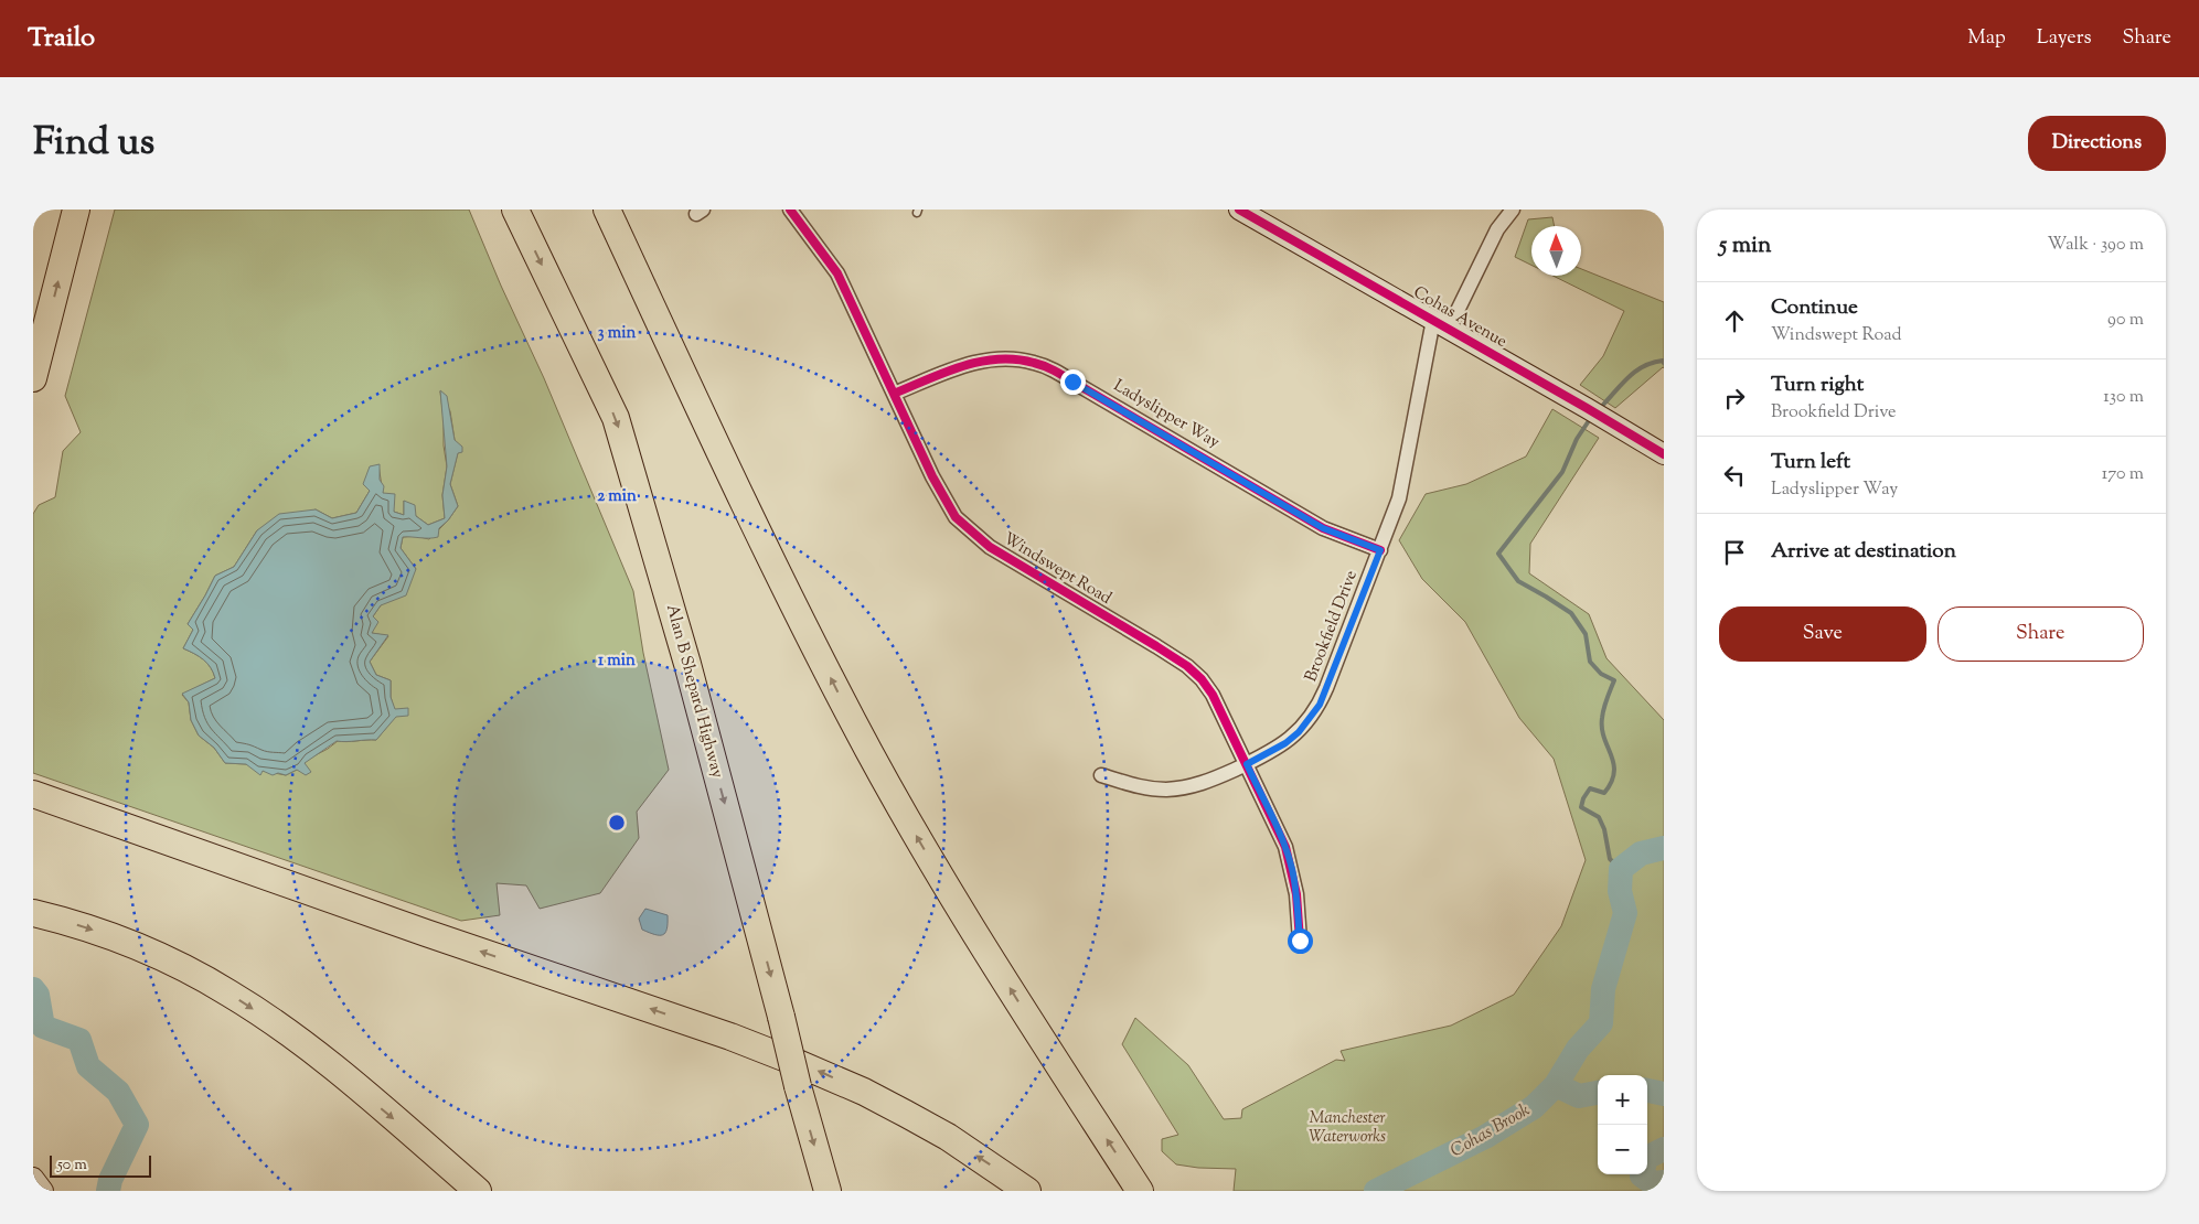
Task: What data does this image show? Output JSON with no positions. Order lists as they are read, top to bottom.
{
  "streets": {
    "highway": ["Alan B Shepard Highway"],
    "street": [
      "Cohas Avenue",
      "Ladyslipper Way",
      "Windswept Road",
      "Brookfield Drive"
    ]
  },
  "crossings": [
    ["Cohas Avenue", "Brookfield Drive"],
    ["Ladyslipper Way", "Windswept Road"],
    ["Ladyslipper Way", "Brookfield Drive"],
    ["Windswept Road", "Brookfield Drive"]
  ],
  "water": ["Cohas Brook"],
  "parks": ["Manchester Waterworks"],
  "scale_bar": "50 m",
  "north": "top",
  "page": {
    "header": "Trailo",
    "nav": ["Map", "Layers", "Share"],
    "title": "Find us",
    "buttons": [
      "Directions",
      ["Save", "Share"]
    ],
    "heading": ["5 min", "Walk · 390 m"],
    "list": [
      ["Continue", "Windswept Road", "90 m"],
      ["Turn right", "Brookfield Drive", "130 m"],
      ["Turn left", "Ladyslipper Way", "170 m"],
      "Arrive at destination"
    ],
    "map_buttons": ["+", "−"],
    "scale": "50 m"
  },
  "rings": ["3 min", "2 min", "1 min"]
}
